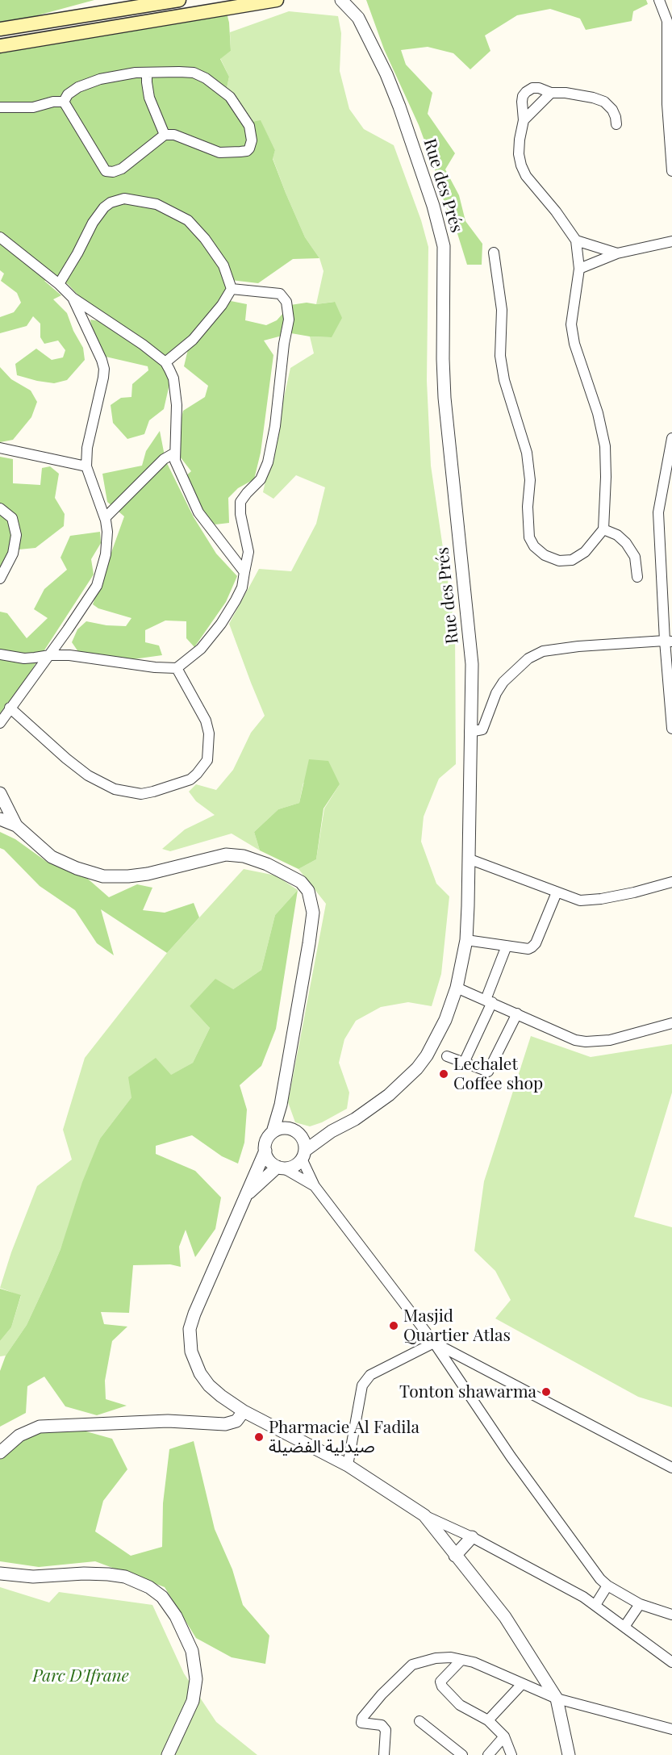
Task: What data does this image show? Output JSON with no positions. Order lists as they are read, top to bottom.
{
  "streets": {
    "street": ["Rue des Prés"]
  },
  "parks": ["Parc D'Ifrane"],
  "places": [
    "Lechalet Coffee shop",
    "Masjid Quartier Atlas",
    "Tonton shawarma",
    "Pharmacie Al Fadila صيدلية الفضيلة"
  ]
}
